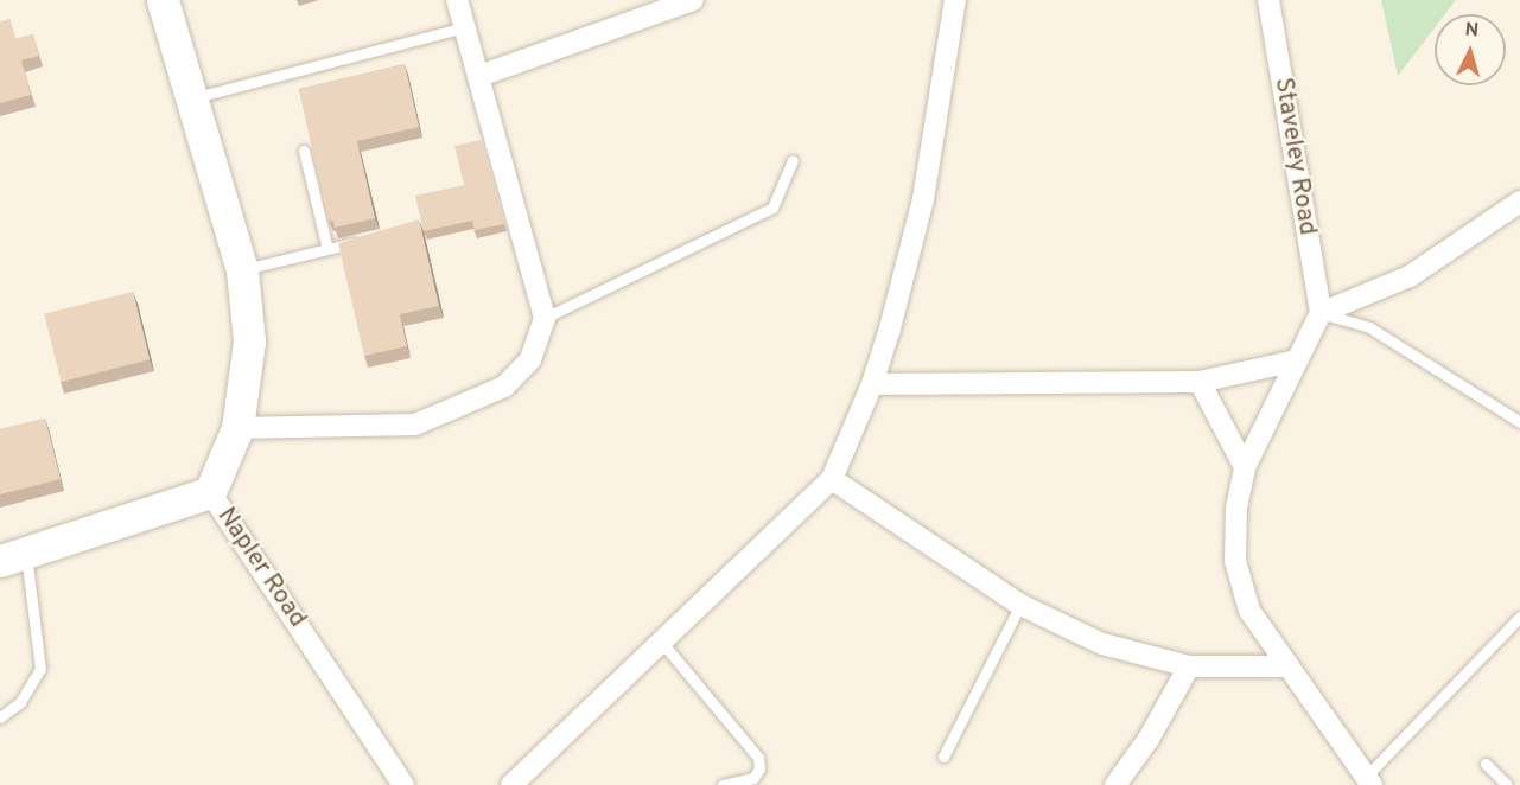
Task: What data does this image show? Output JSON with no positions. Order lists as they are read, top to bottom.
{
  "streets": {
    "street": ["Staveley Road", "Napler Road"]
  },
  "north": "top"
}
